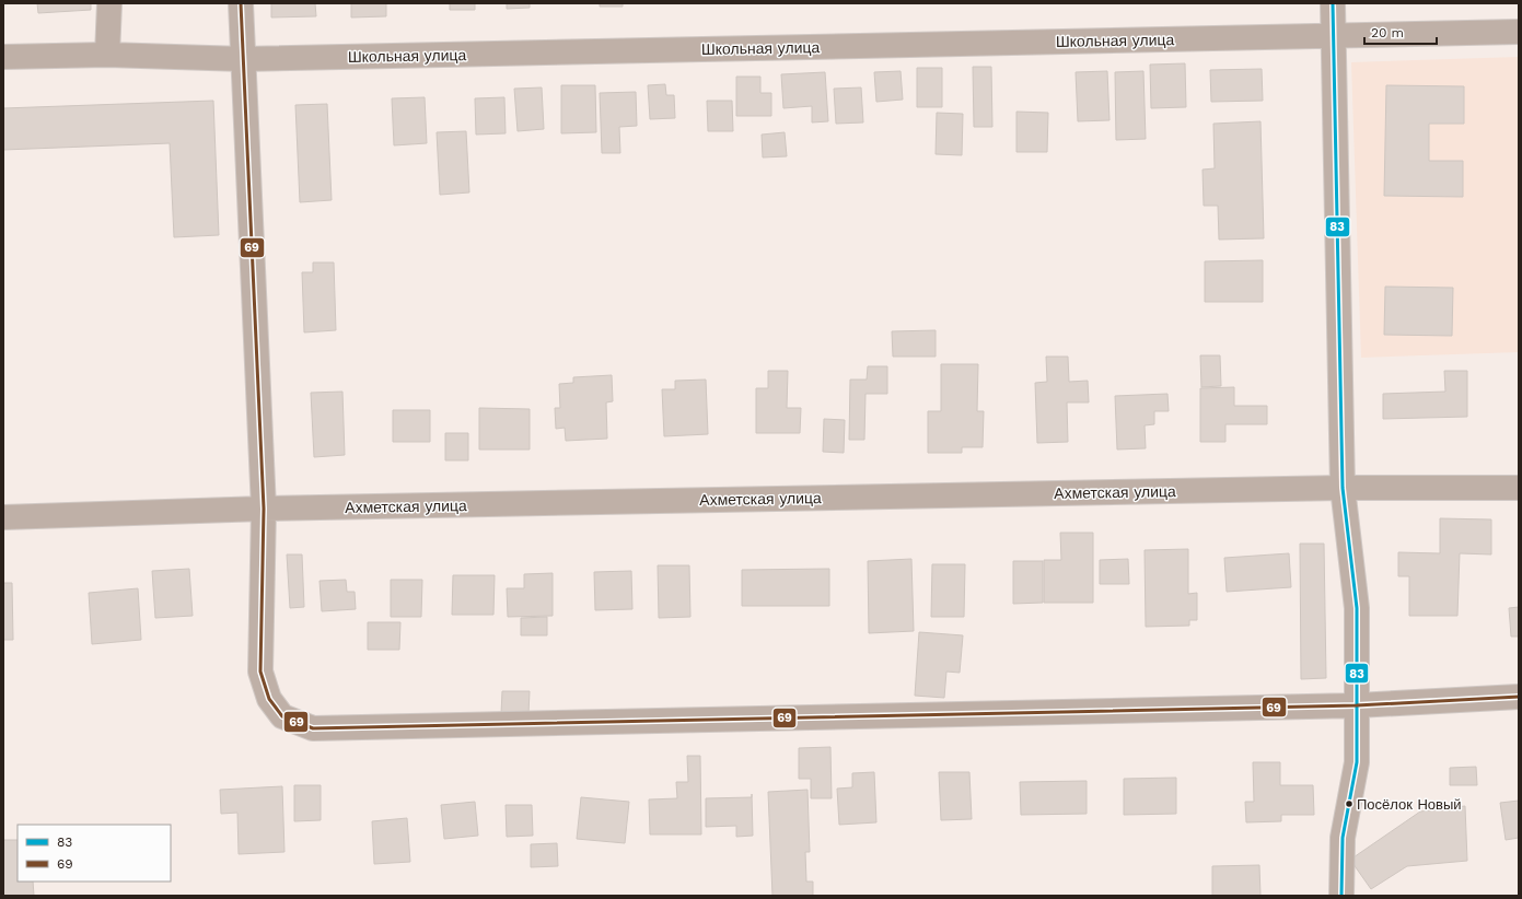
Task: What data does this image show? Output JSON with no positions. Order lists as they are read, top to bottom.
{
  "streets": {
    "street": ["Школьная улица", "Ахметская улица"]
  },
  "places": ["Посёлок Новый"],
  "lines": ["transit line 83", "transit line 69"],
  "legend": ["83", "69"],
  "scale_bar": "20 m"
}
